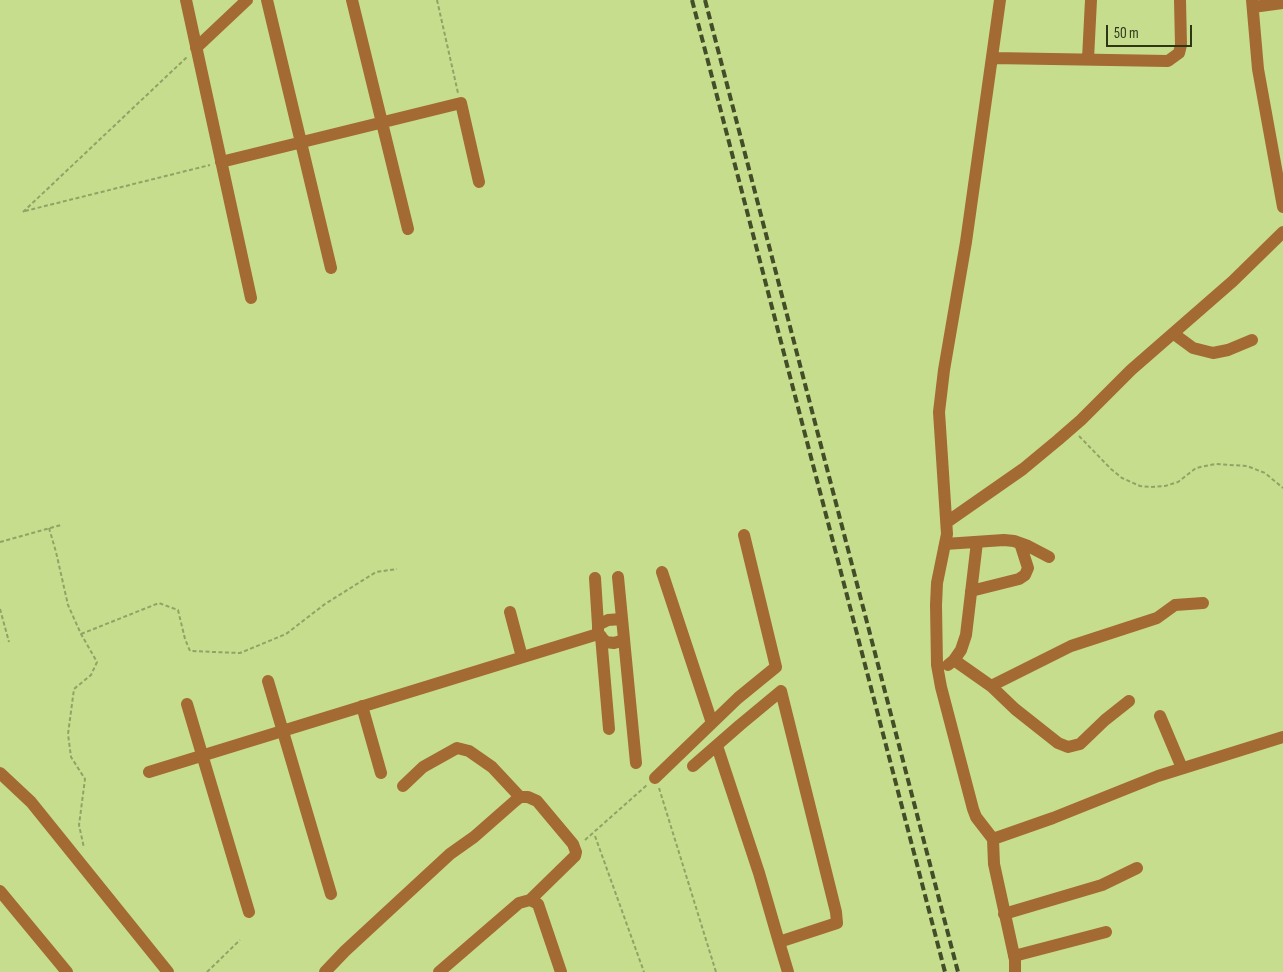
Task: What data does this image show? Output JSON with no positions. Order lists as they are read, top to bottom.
{
  "scale_bar": "50 m"
}
